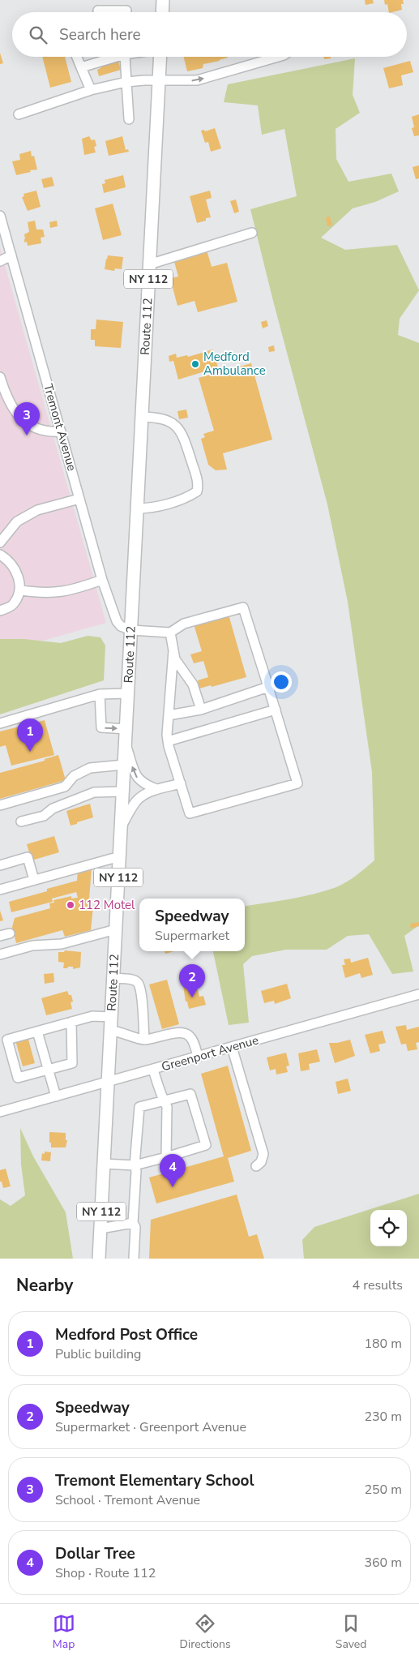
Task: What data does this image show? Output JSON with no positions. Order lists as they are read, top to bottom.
{
  "streets": {
    "main road": ["NY 112", "Route 112"],
    "street": ["Tremont Avenue", "Greenport Avenue"]
  },
  "crossings": [
    ["Route 112", "Tremont Avenue"],
    ["Route 112", "Greenport Avenue"]
  ],
  "places": ["Medford Ambulance", "112 Motel"],
  "page": {
    "search": "Search here",
    "pins": [
      "3",
      "1",
      "2",
      "4"
    ],
    "popup": ["Speedway", "Supermarket"],
    "heading": ["Nearby", "4 results"],
    "list": [
      {
        "mark": "1",
        "name": "Medford Post Office",
        "note": "Public building",
        "value": "180 m"
      },
      {
        "mark": "2",
        "name": "Speedway",
        "note": "Supermarket · Greenport Avenue",
        "value": "230 m"
      },
      {
        "mark": "3",
        "name": "Tremont Elementary School",
        "note": "School · Tremont Avenue",
        "value": "250 m"
      },
      {
        "mark": "4",
        "name": "Dollar Tree",
        "note": "Shop · Route 112",
        "value": "360 m"
      }
    ],
    "nav": ["Map", "Directions", "Saved"]
  }
}
